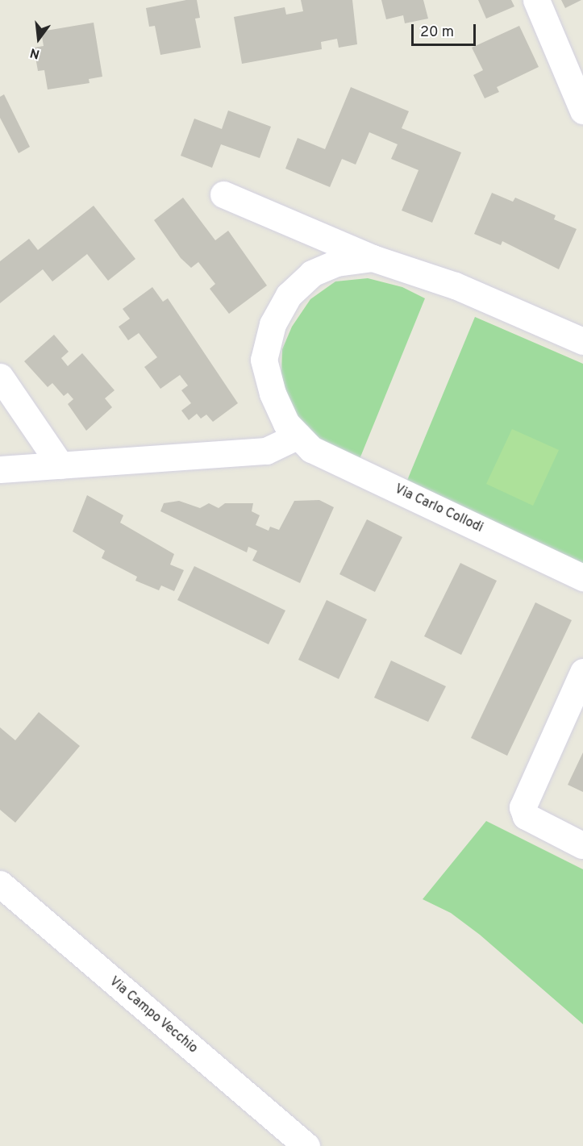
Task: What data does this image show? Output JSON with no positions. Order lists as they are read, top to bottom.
{
  "streets": {
    "street": ["Via Carlo Collodi", "Via Campo Vecchio"]
  },
  "scale_bar": "20 m",
  "north": "bottom"
}
